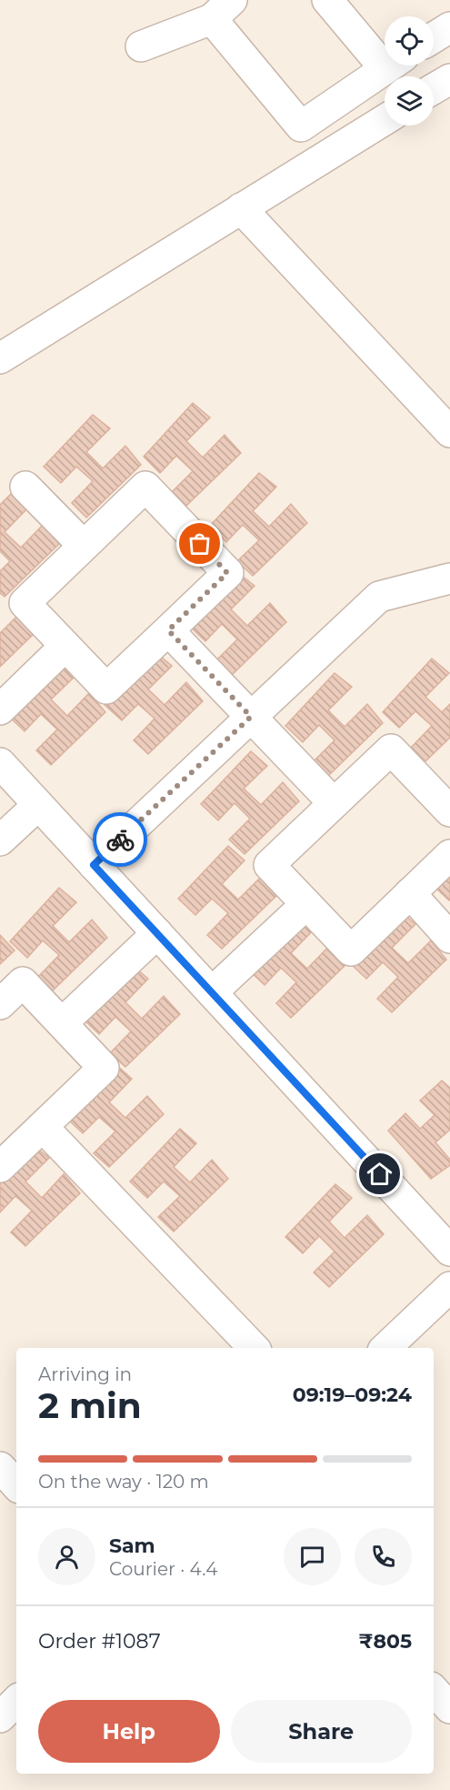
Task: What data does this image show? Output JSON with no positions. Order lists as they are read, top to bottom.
{
  "page": {
    "heading": ["2 min", "Arriving in", "09:19–09:24"],
    "panel": [
      "Sam",
      "Courier · 4.4",
      "Order #1087",
      "₹805"
    ],
    "bar": "On the way · 120 m",
    "buttons": ["Help", "Share"]
  }
}
